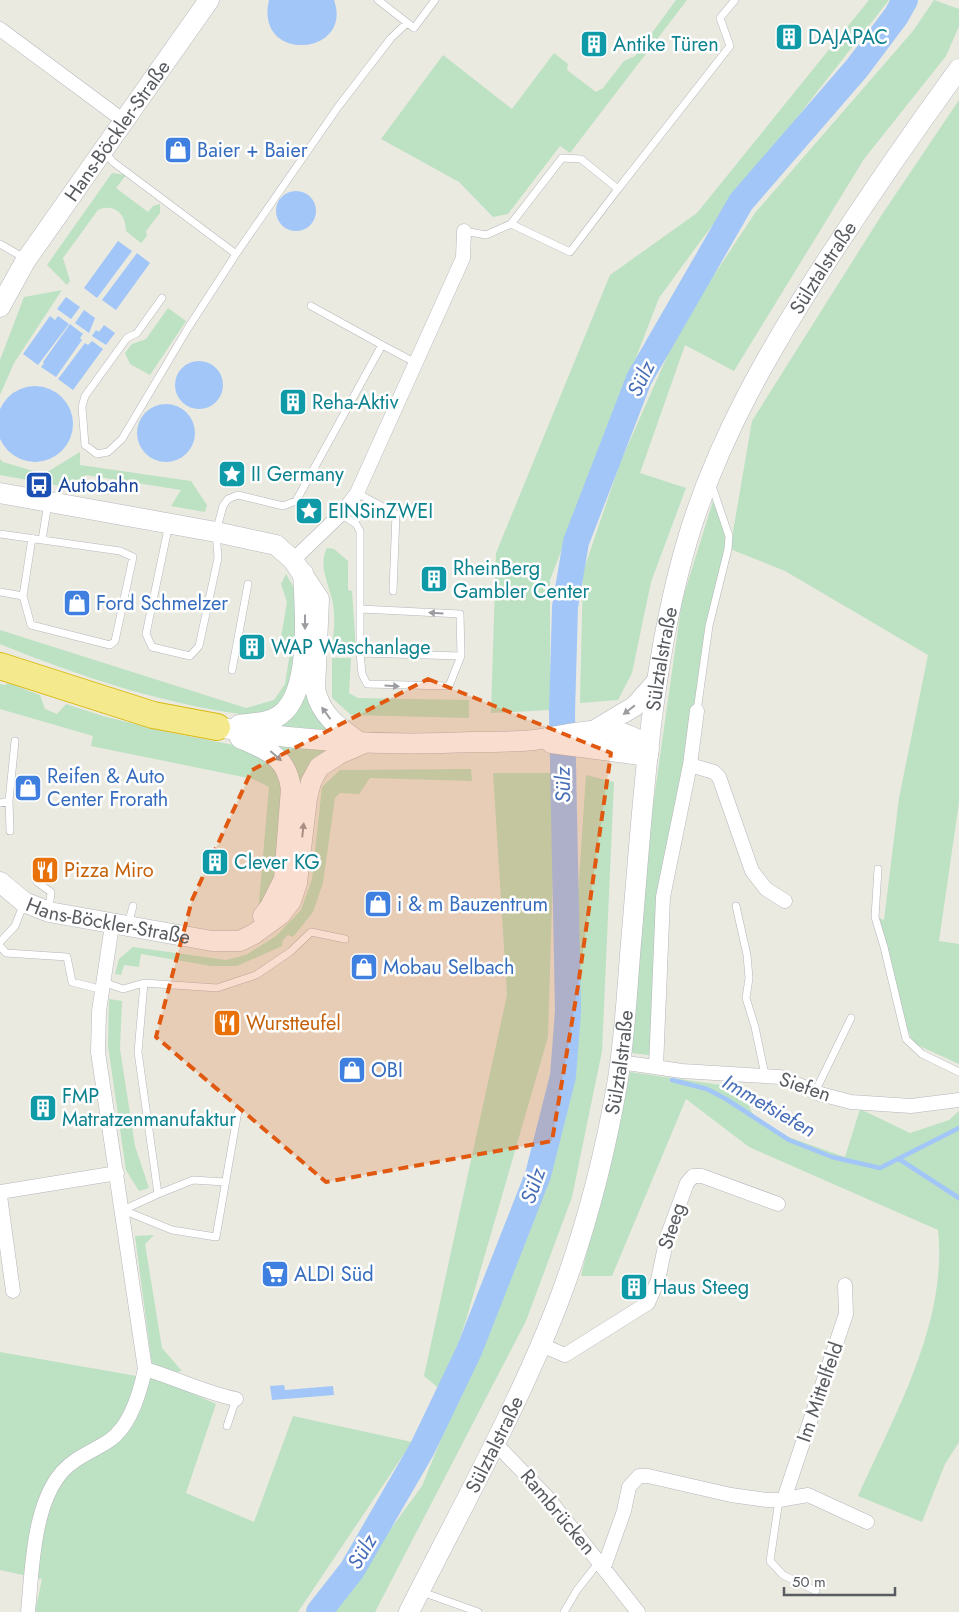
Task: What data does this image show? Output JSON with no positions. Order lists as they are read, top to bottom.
{
  "streets": {
    "main road": ["Hans-Böckler-Straße", "Sülztalstraße"],
    "street": [
      "Siefen",
      "Steeg",
      "Im Mittelfeld",
      "Rambrücken"
    ]
  },
  "crossings": [
    ["Sülztalstraße", "Siefen"],
    ["Sülztalstraße", "Steeg"],
    ["Sülztalstraße", "Rambrücken"]
  ],
  "water": ["Sülz", "Immetsiefen"],
  "places": {
    "building": [
      "DAJAPAC",
      "Antike Türen",
      "Reha-Aktiv",
      "RheinBerg Gambler Center",
      "WAP Waschanlage",
      "Clever KG",
      "FMP Matratzenmanufaktur",
      "Haus Steeg"
    ],
    "shop": [
      "Baier + Baier",
      "Ford Schmelzer",
      "Reifen & Auto Center Frorath",
      "i & m Bauzentrum",
      "Mobau Selbach",
      "OBI"
    ],
    "place": ["II Germany", "EINSinZWEI"],
    "bus stop": ["Autobahn"],
    "restaurant": ["Pizza Miro", "Wurstteufel"],
    "supermarket": ["ALDI Süd"]
  },
  "scale_bar": "50 m"
}
